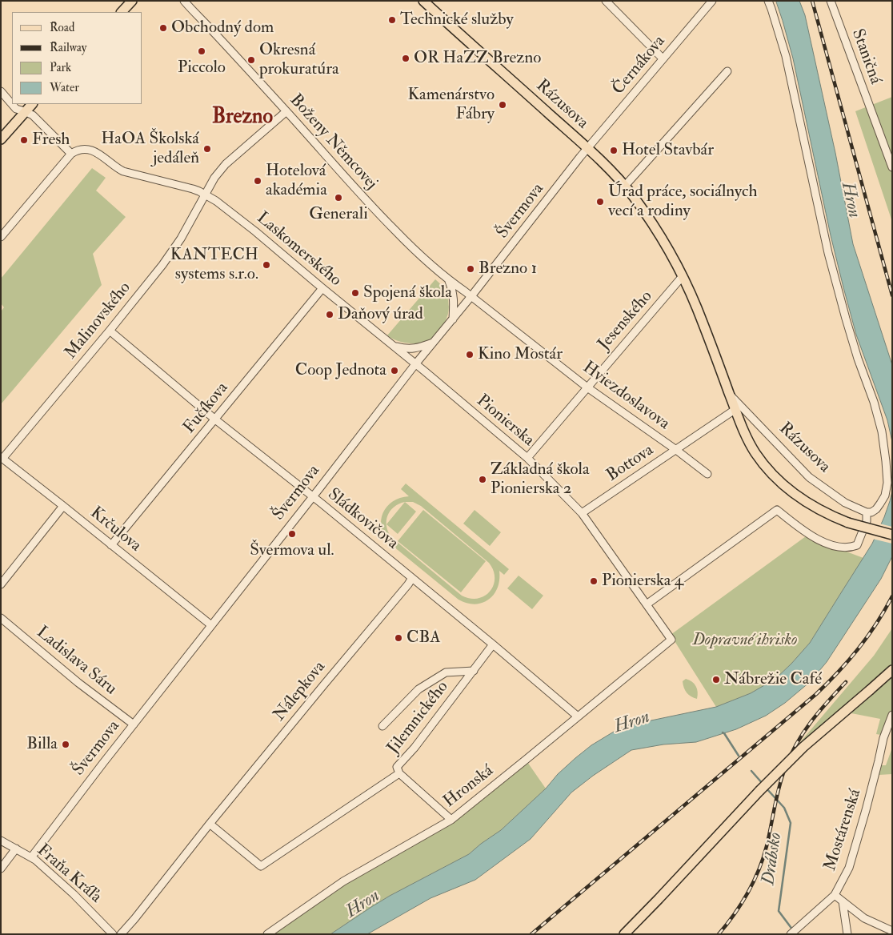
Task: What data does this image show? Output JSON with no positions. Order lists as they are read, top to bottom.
{
  "streets": {
    "main road": ["Rázusova"],
    "street": [
      "Staničná",
      "Černákova",
      "Boženy Němcovej",
      "Švermova",
      "Laskomerského",
      "Malinovského",
      "Jesenského",
      "Hviezdoslavova",
      "Fučíkova",
      "Pionierska",
      "Bottova",
      "Sládkovičova",
      "Krčulova",
      "Ladislava Sáru",
      "Nálepkova",
      "Jilemnického",
      "Hronská",
      "Mostárenská",
      "Fraňa Kráľa"
    ]
  },
  "crossings": [
    ["Černákova", "Rázusova"],
    ["Černákova", "Švermova"],
    ["Rázusova", "Švermova"],
    ["Rázusova", "Jesenského"],
    ["Rázusova", "Bottova"],
    ["Boženy Němcovej", "Švermova"],
    ["Boženy Němcovej", "Malinovského"],
    ["Boženy Němcovej", "Hviezdoslavova"],
    ["Švermova", "Laskomerského"],
    ["Švermova", "Hviezdoslavova"],
    ["Švermova", "Pionierska"],
    ["Švermova", "Sládkovičova"],
    ["Švermova", "Krčulova"],
    ["Švermova", "Ladislava Sáru"],
    ["Švermova", "Fraňa Kráľa"],
    ["Laskomerského", "Malinovského"],
    ["Laskomerského", "Fučíkova"],
    ["Laskomerského", "Pionierska"],
    ["Malinovského", "Sládkovičova"],
    ["Malinovského", "Krčulova"],
    ["Jesenského", "Hviezdoslavova"],
    ["Jesenského", "Pionierska"],
    ["Hviezdoslavova", "Bottova"],
    ["Fučíkova", "Sládkovičova"],
    ["Fučíkova", "Krčulova"],
    ["Pionierska", "Bottova"],
    ["Pionierska", "Hronská"],
    ["Sládkovičova", "Nálepkova"],
    ["Sládkovičova", "Jilemnického"],
    ["Sládkovičova", "Hronská"],
    ["Jilemnického", "Hronská"]
  ],
  "districts": ["Brezno"],
  "water": ["Hron", "Drábsko"],
  "parks": ["Dopravné ihrisko"],
  "places": [
    "Technické služby",
    "Obchodný dom",
    "Piccolo",
    "OR HaZZ Brezno",
    "Okresná prokuratúra",
    "Kamenárstvo Fábry",
    "Fresh",
    "HaOA Školská jedáleň",
    "Hotel Stavbár",
    "Hotelová akadémia",
    "Generali",
    "Úrad práce, sociálnych vecí a rodiny",
    "KANTECH systems s.r.o.",
    "Brezno 1",
    "Spojená škola",
    "Daňový úrad",
    "Kino Mostár",
    "Coop Jednota",
    "Základná škola Pionierska 2",
    "Švermova ul.",
    "Pionierska 4",
    "CBA",
    "Nábrežie Café",
    "Billa"
  ],
  "legend": [
    "Road",
    "Railway",
    "Park",
    "Water"
  ]
}
